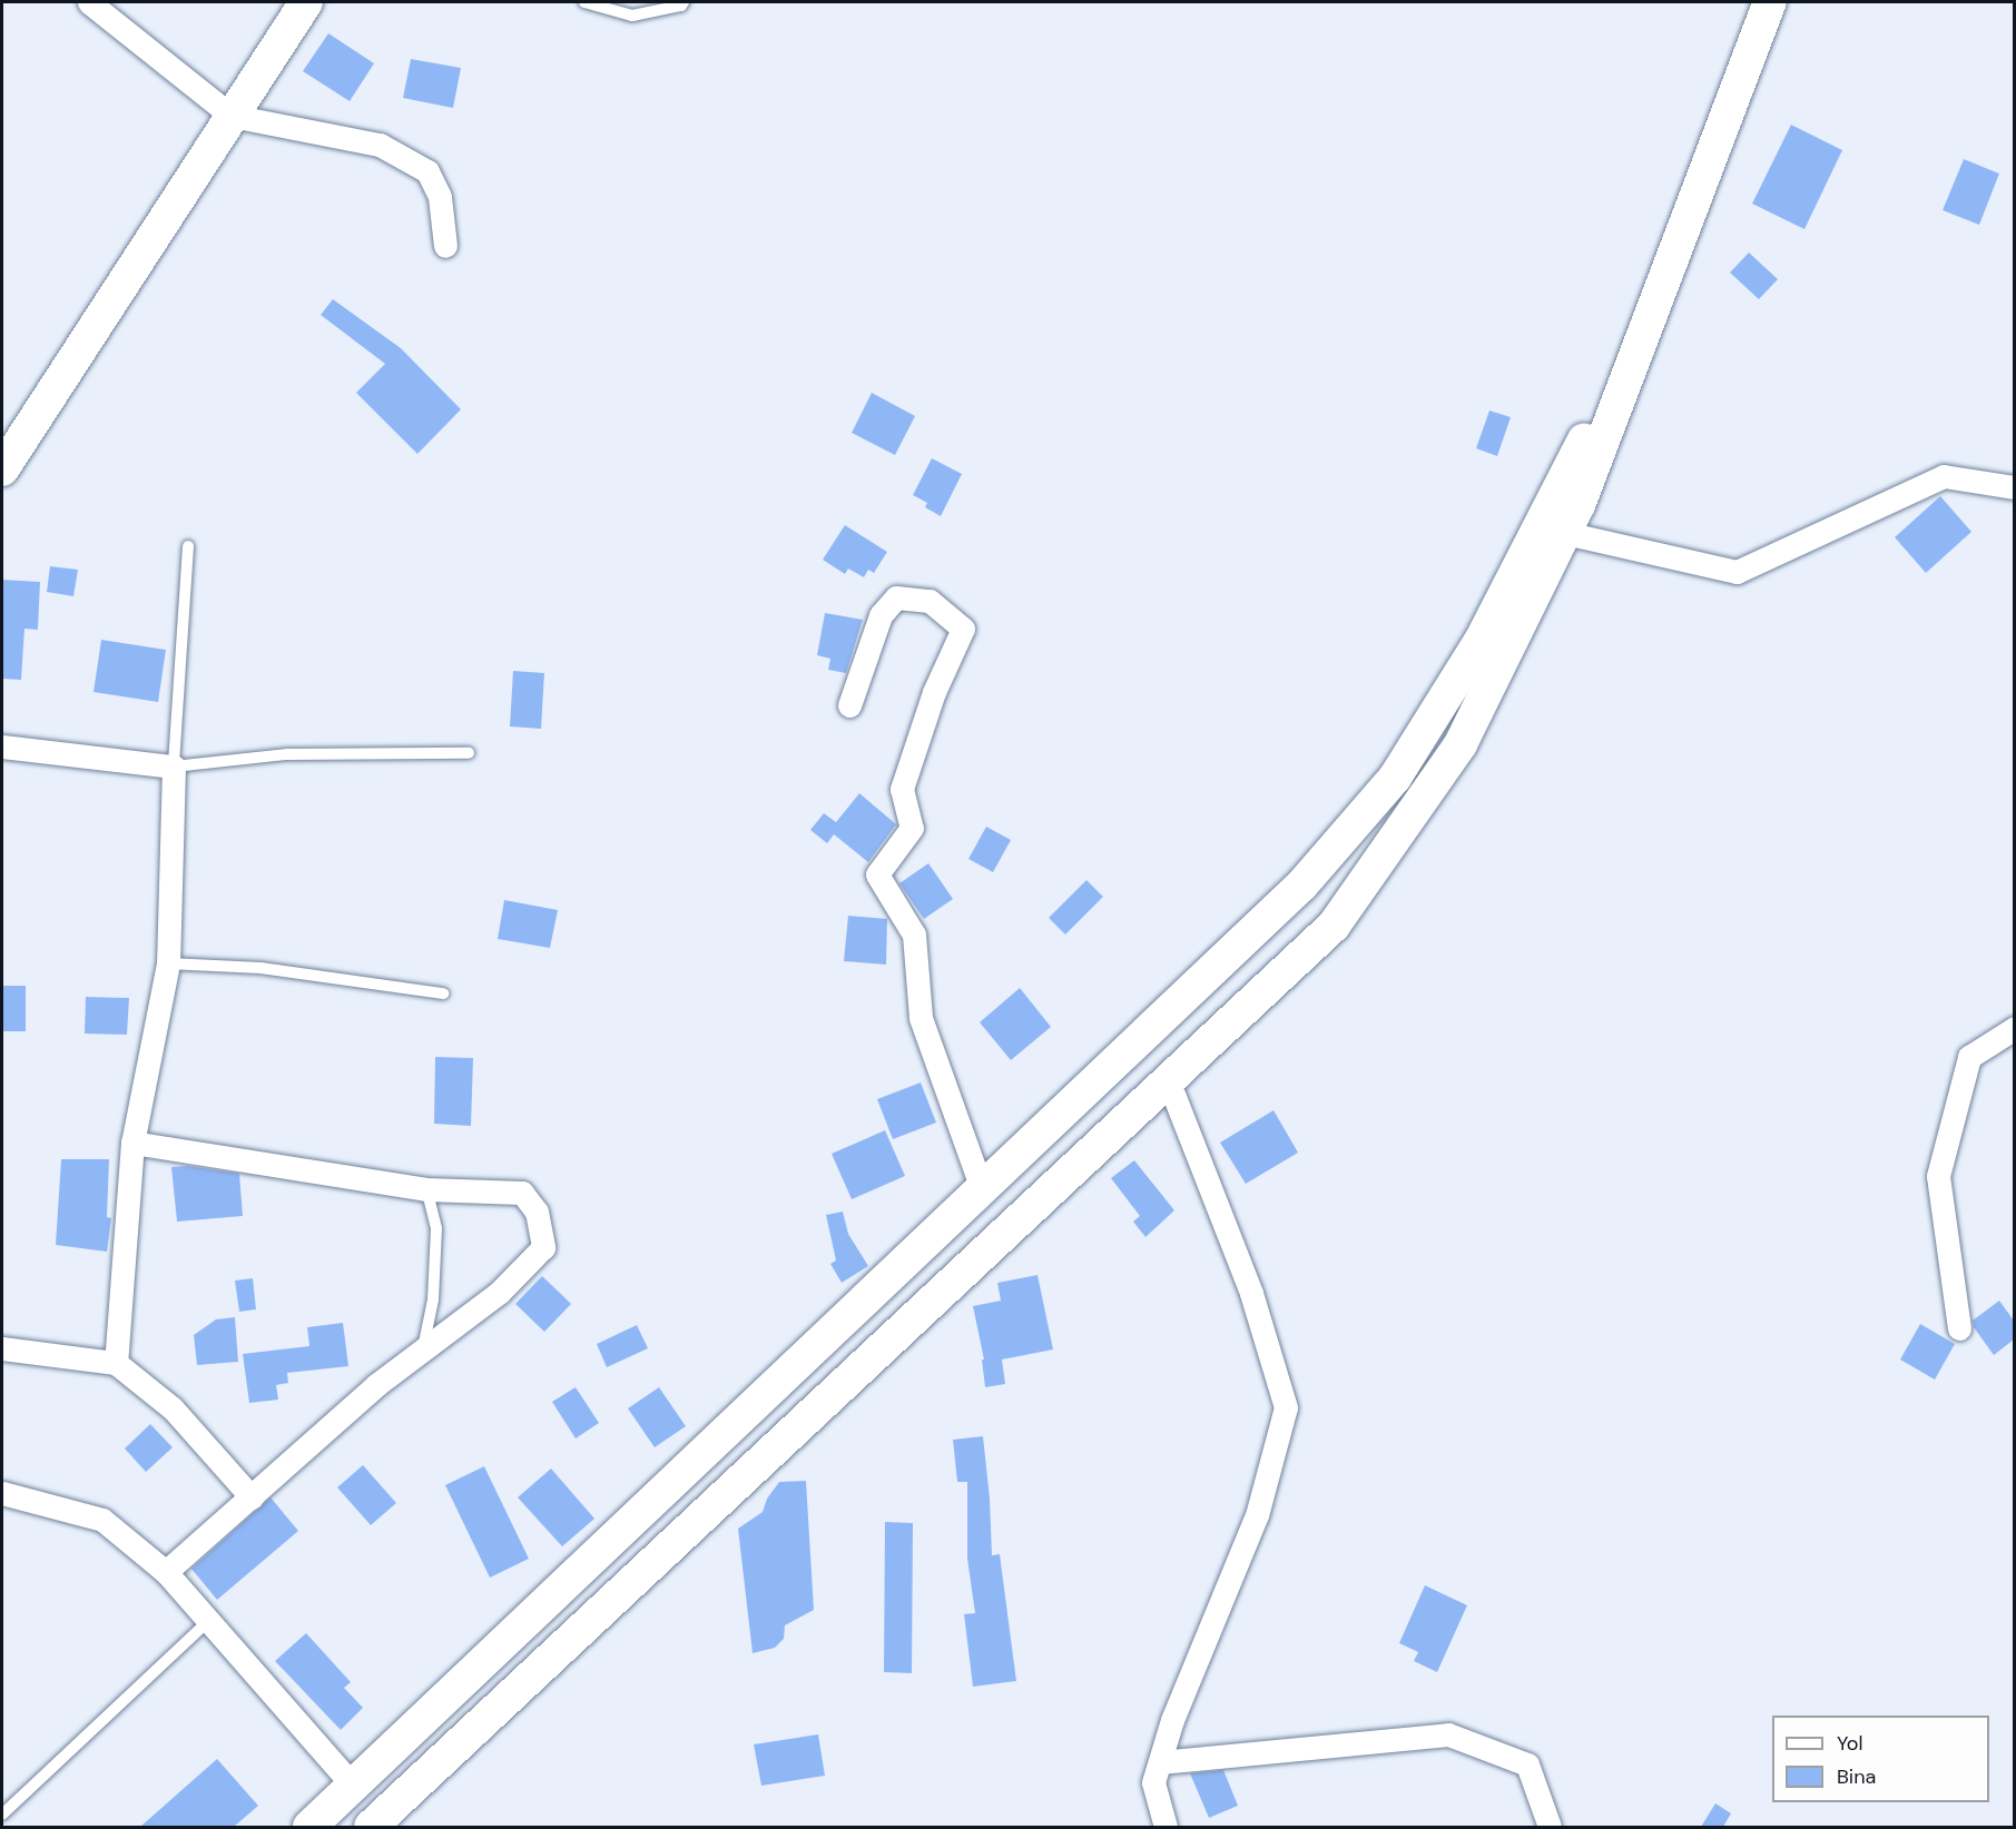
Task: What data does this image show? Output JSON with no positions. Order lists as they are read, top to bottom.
{
  "legend": ["Yol", "Bina"]
}
